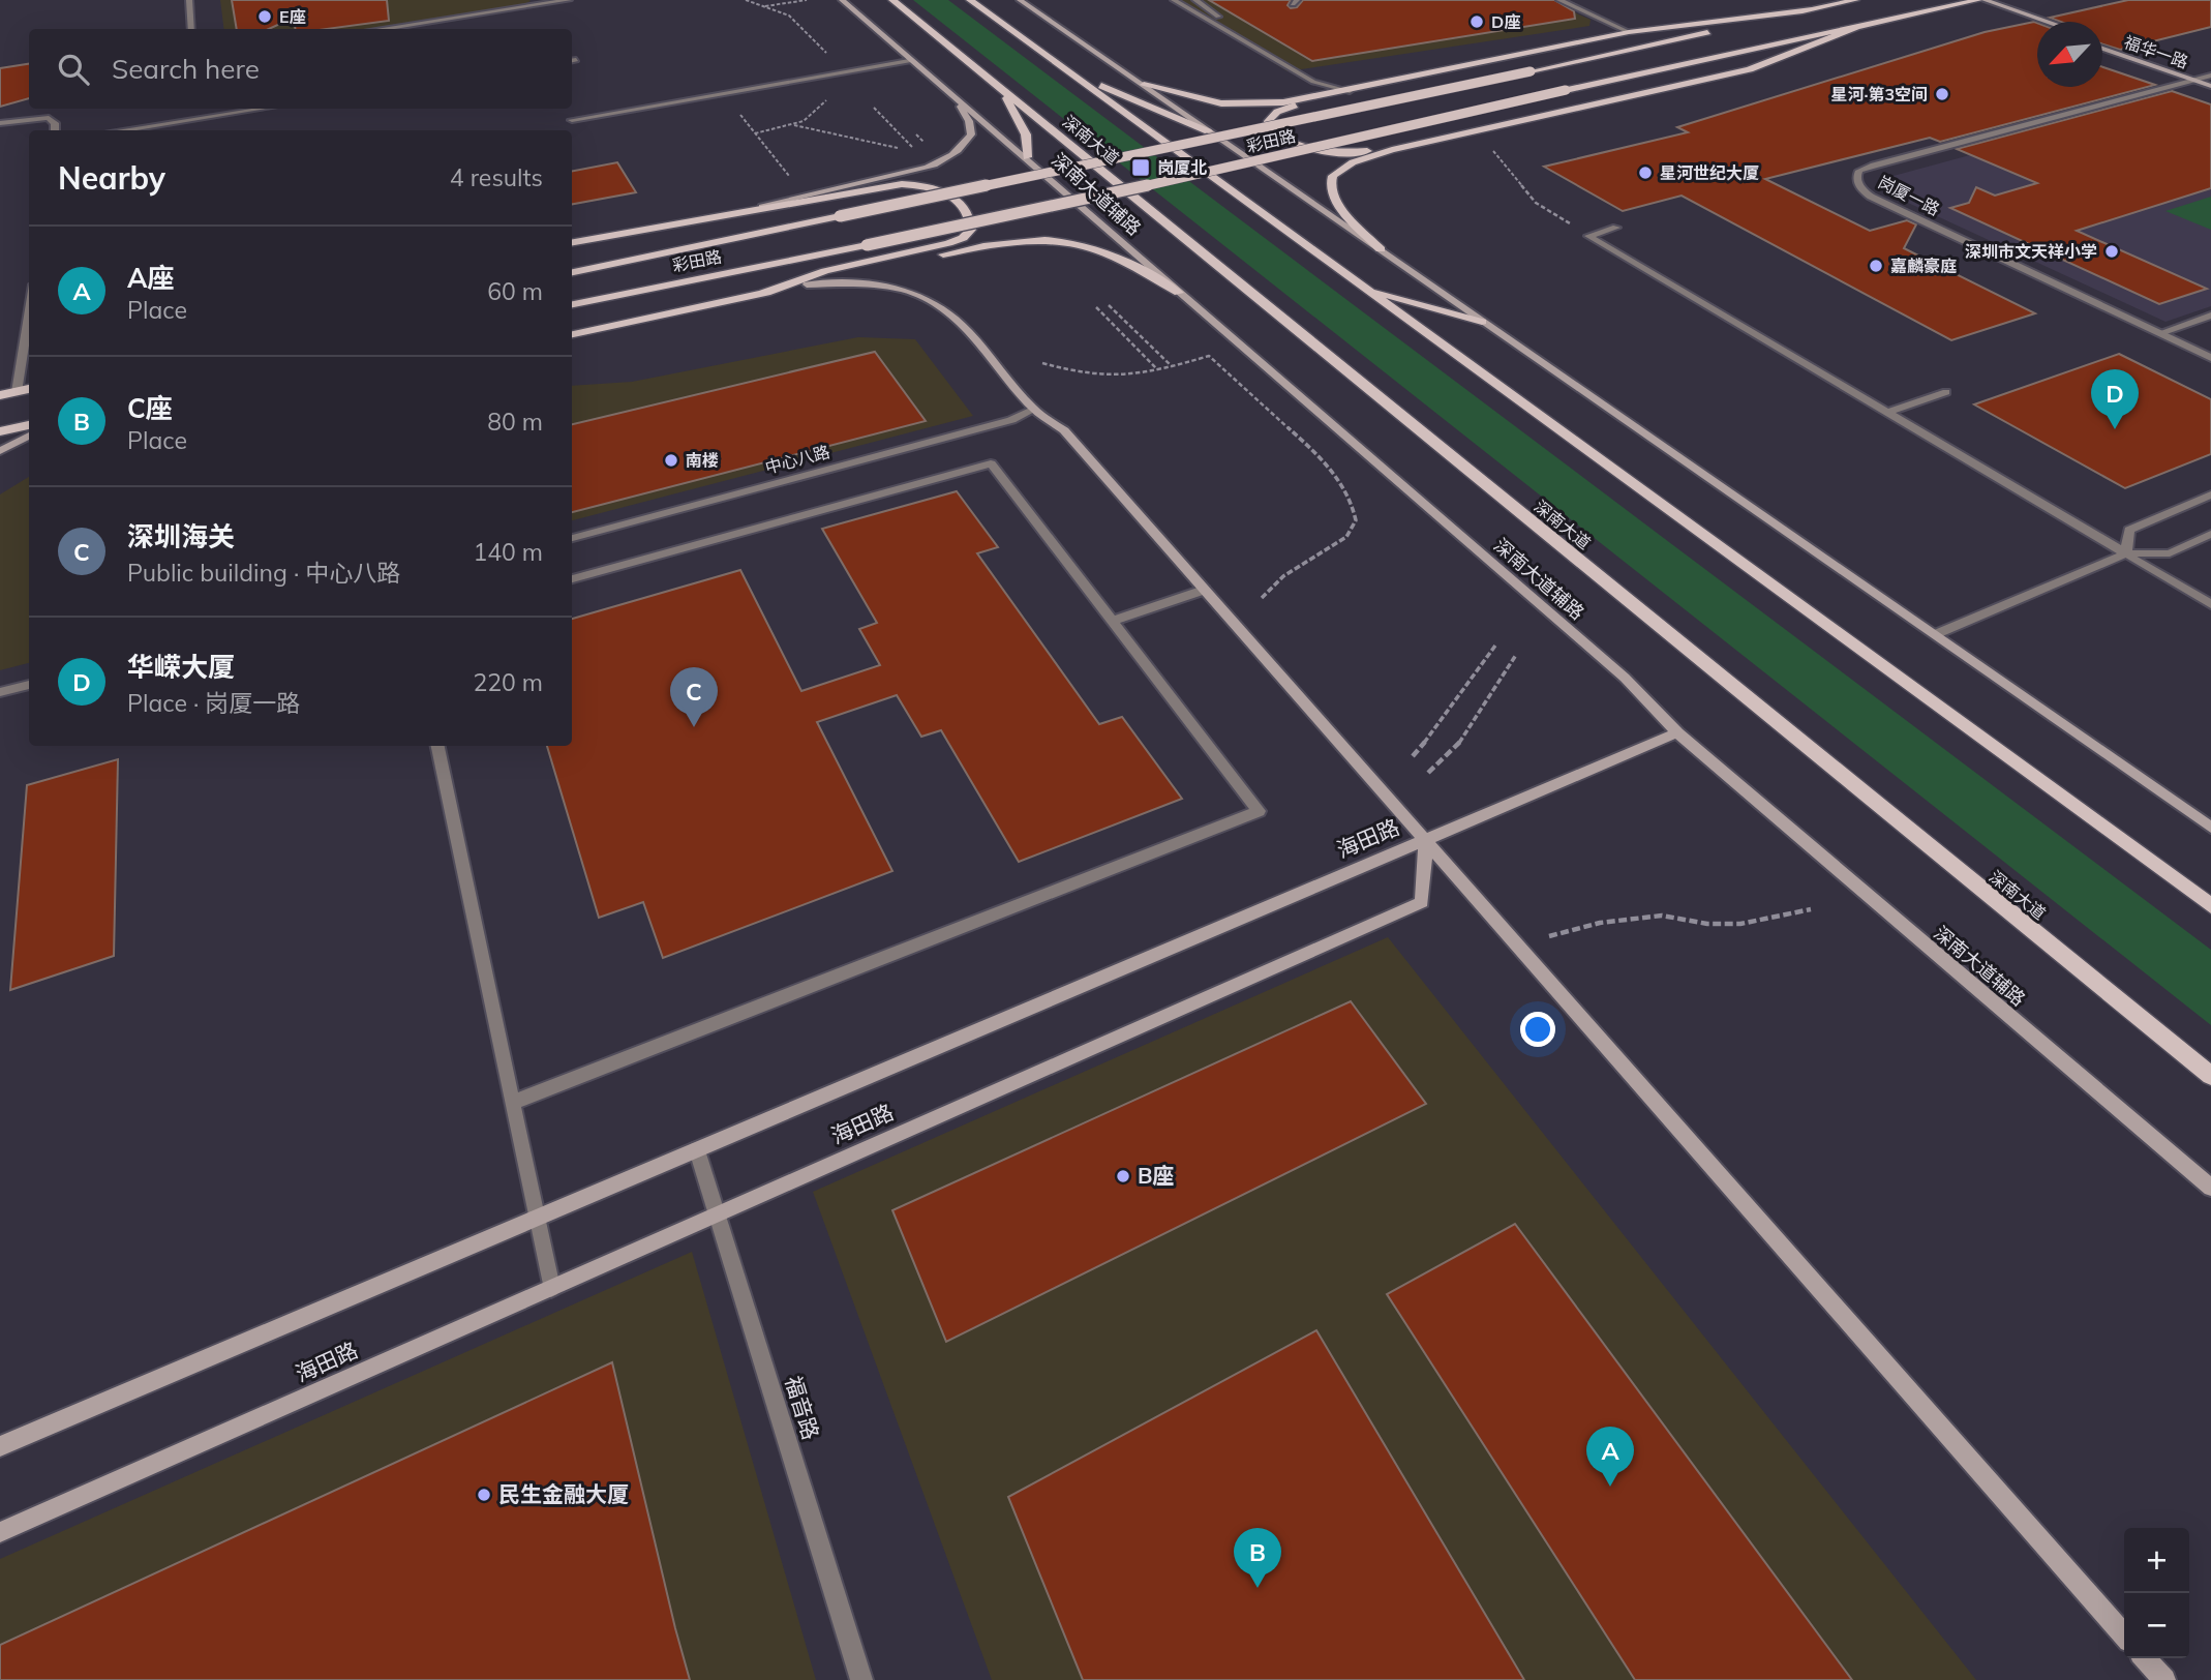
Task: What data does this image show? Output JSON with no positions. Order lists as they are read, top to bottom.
{
  "streets": {
    "main road": [
      "福华一路",
      "深南大道",
      "彩田路",
      "深南大道辅路",
      "海田路"
    ],
    "street": ["岗厦一路", "中心八路", "福音路"]
  },
  "crossings": [
    ["福华一路", "岗厦一路"],
    ["海田路", "福音路"]
  ],
  "places": {
    "other": [
      "E座",
      "D座",
      "星河·第3空间",
      "星河世纪大厦",
      "深圳市文天祥小学",
      "嘉麟豪庭",
      "南楼",
      "B座",
      "民生金融大厦"
    ],
    "transit": ["岗厦北"]
  },
  "north": "bottom left",
  "page": {
    "search": "Search here",
    "heading": ["Nearby", "4 results"],
    "list": [
      {
        "mark": "A",
        "name": "A座",
        "note": "Place",
        "value": "60 m"
      },
      {
        "mark": "B",
        "name": "C座",
        "note": "Place",
        "value": "80 m"
      },
      {
        "mark": "C",
        "name": "深圳海关",
        "note": "Public building · 中心八路",
        "value": "140 m"
      },
      {
        "mark": "D",
        "name": "华嵘大厦",
        "note": "Place · 岗厦一路",
        "value": "220 m"
      }
    ],
    "pins": [
      "D",
      "C",
      "A",
      "B"
    ],
    "map_buttons": ["+", "−"]
  }
}
